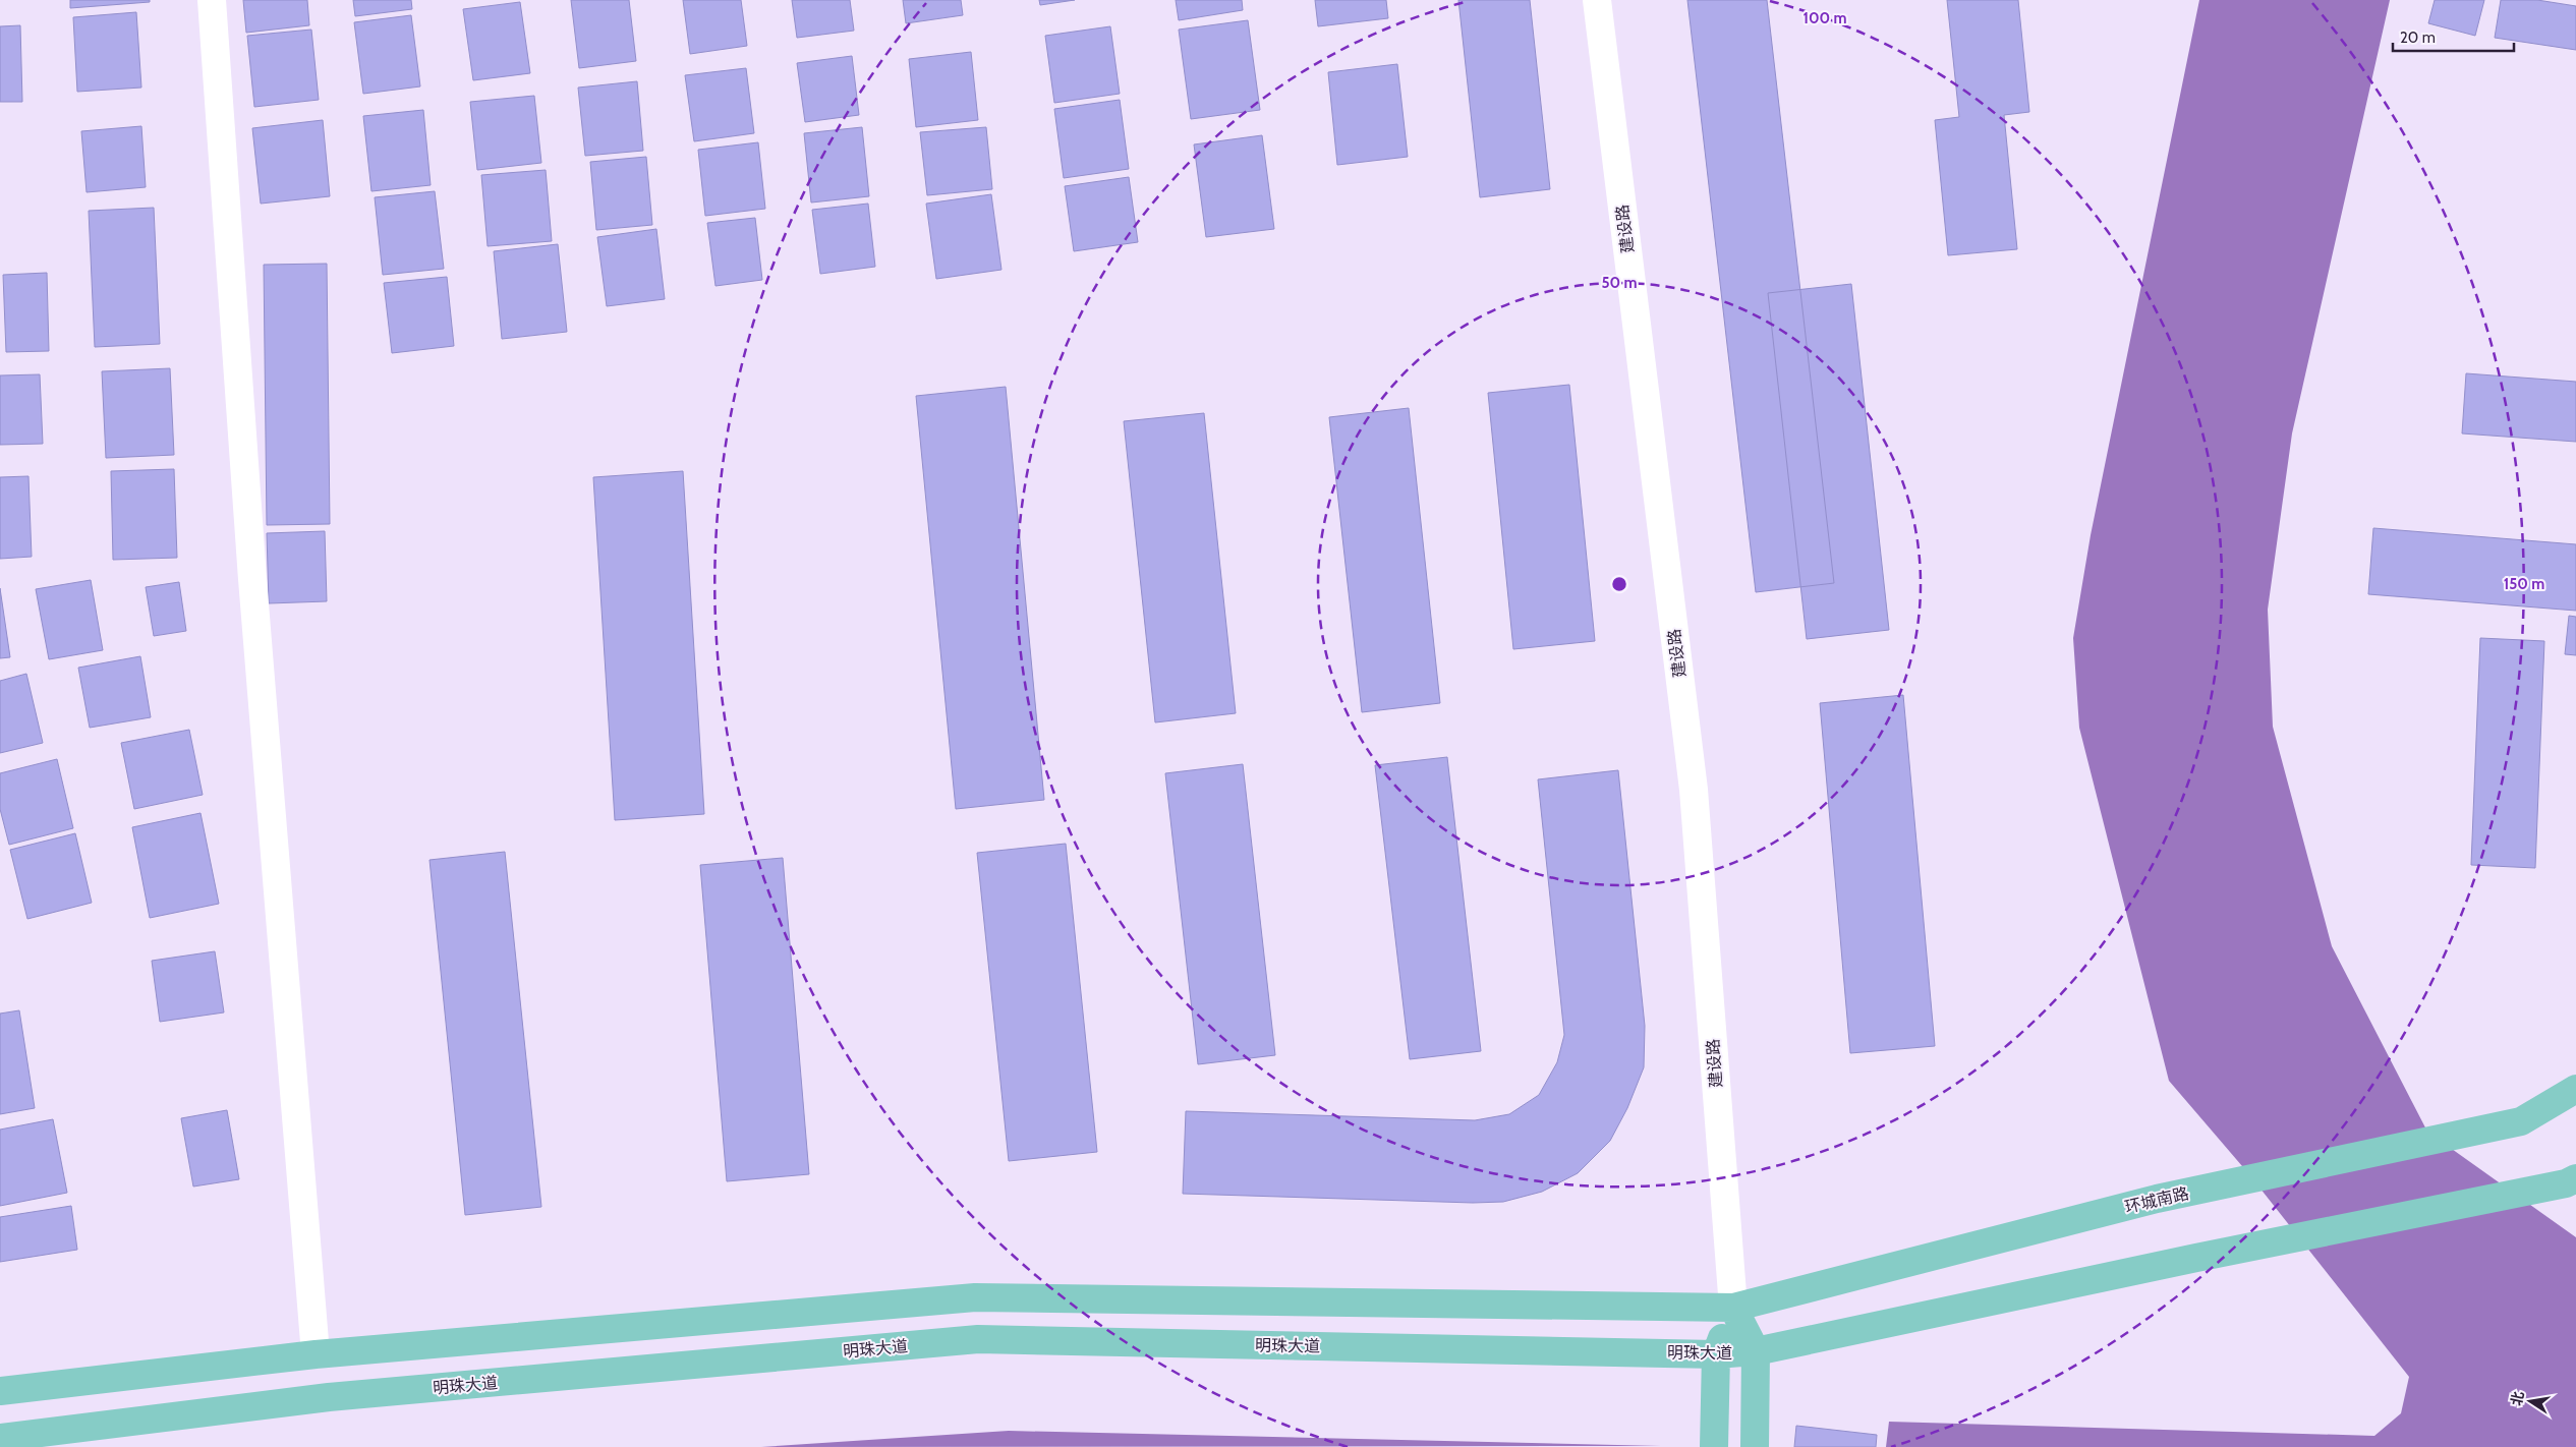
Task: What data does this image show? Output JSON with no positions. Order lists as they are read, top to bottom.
{
  "streets": {
    "main road": ["建设路", "环城南路", "明珠大道"]
  },
  "crossings": [
    ["建设路", "环城南路"],
    ["建设路", "明珠大道"]
  ],
  "scale_bar": "20 m",
  "north": "left",
  "rings": ["100 m", "50 m", "150 m"]
}
